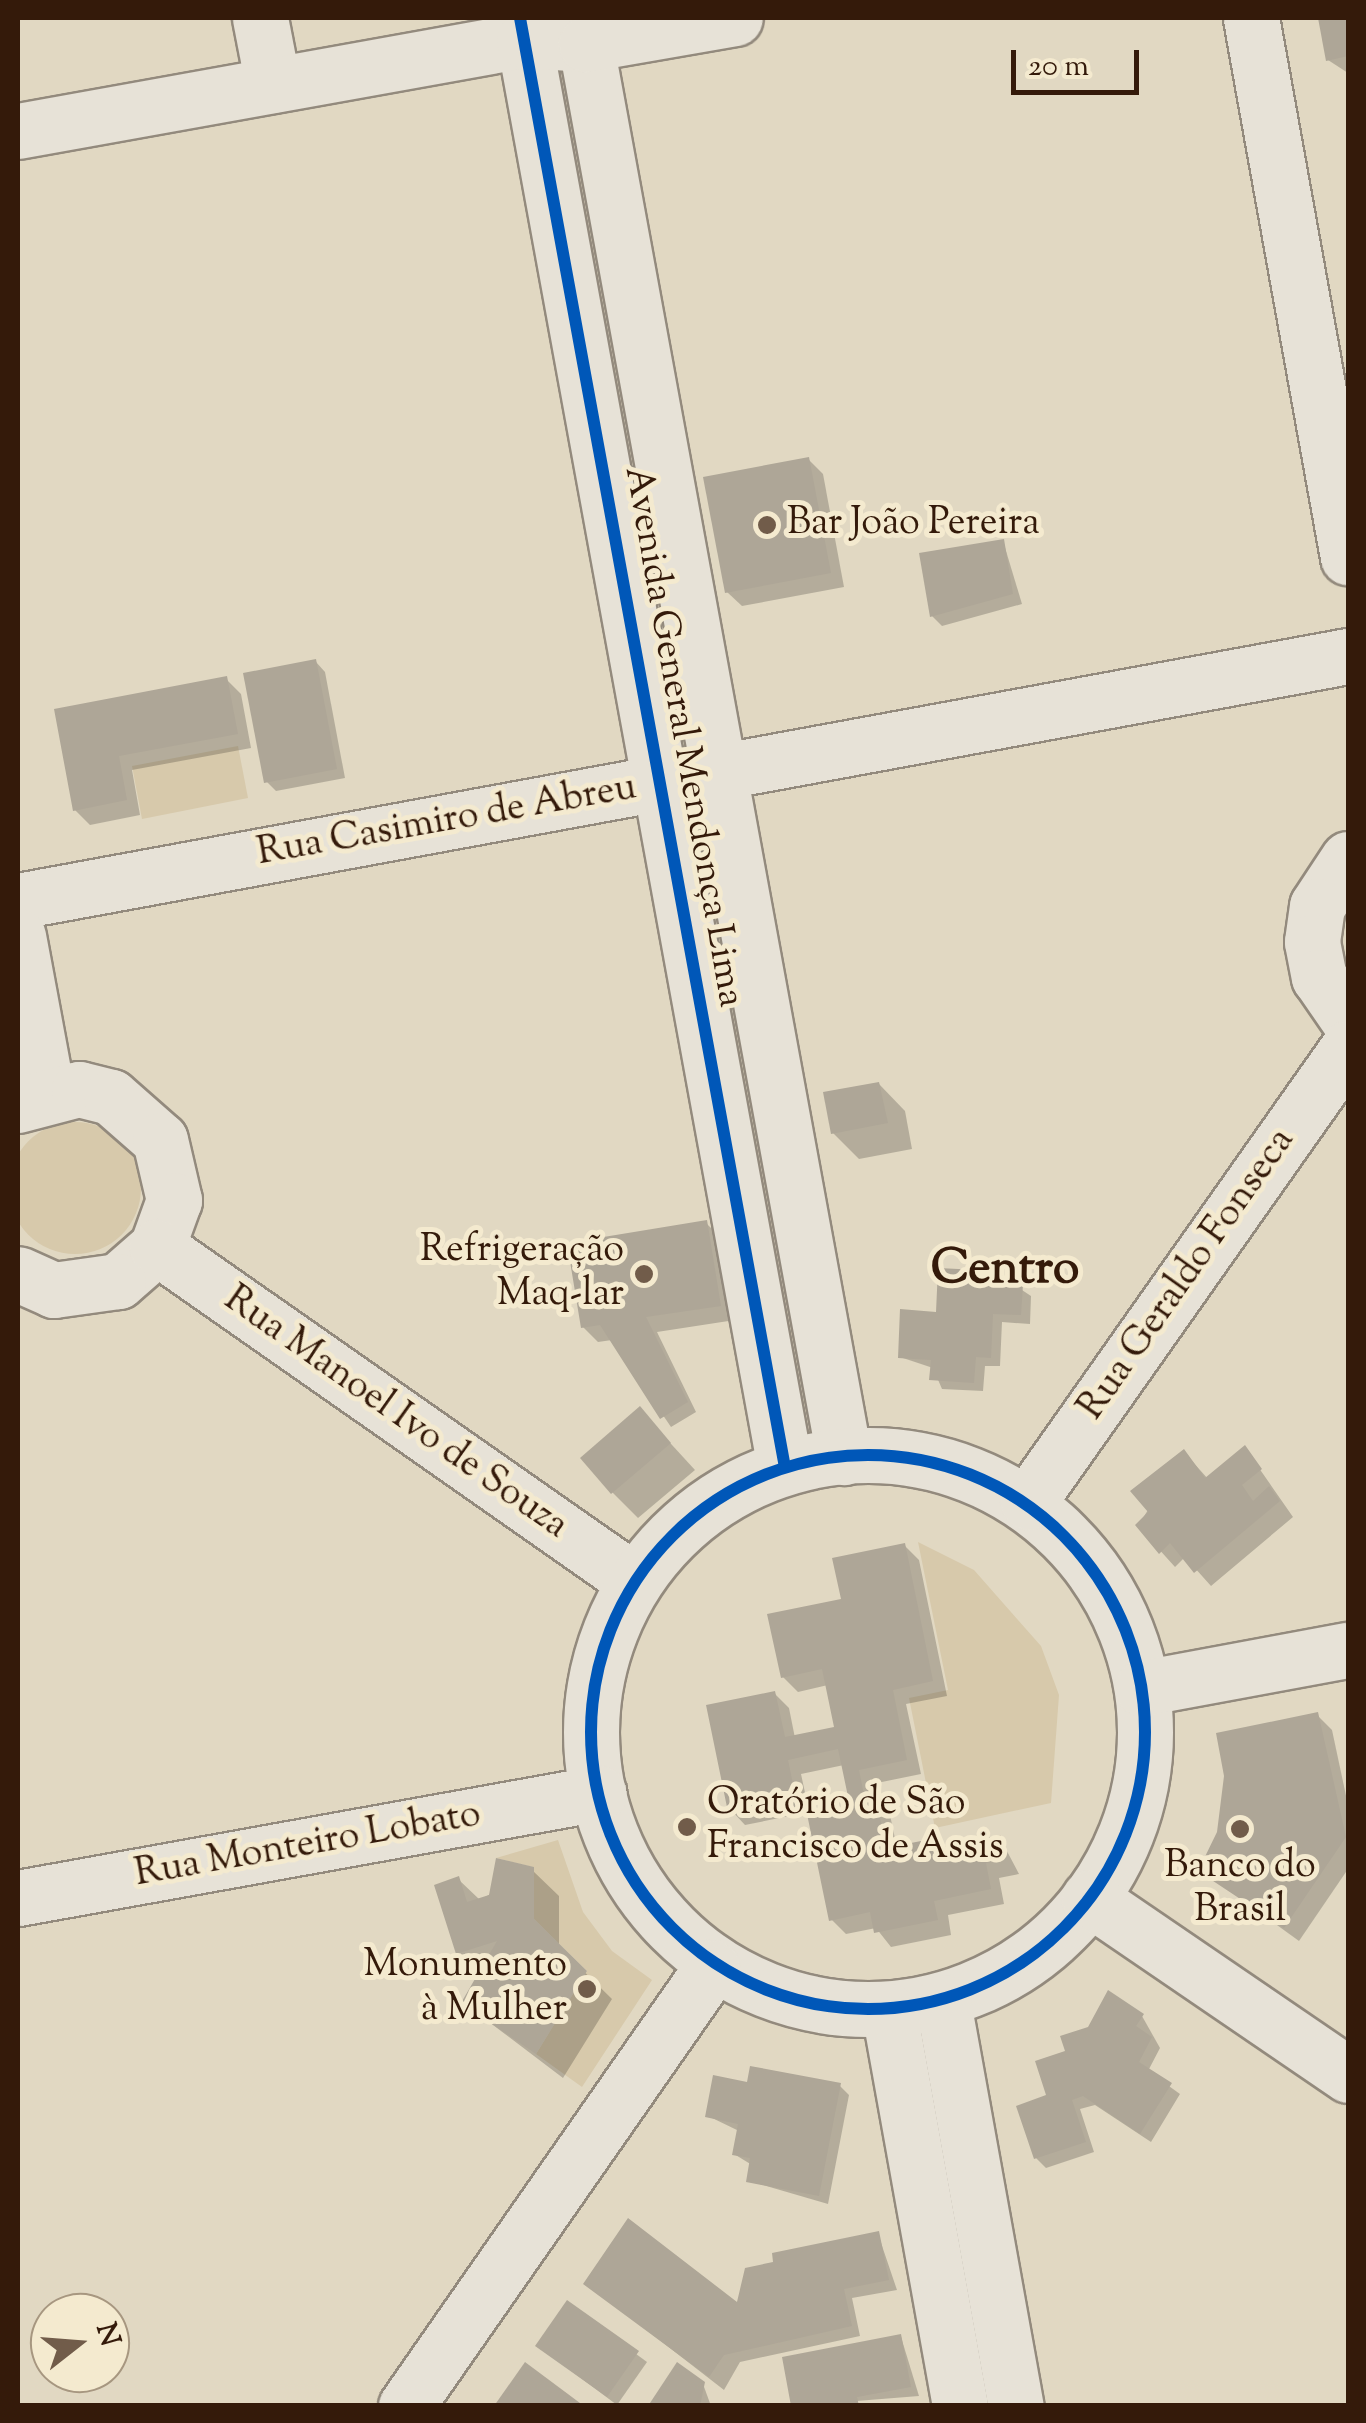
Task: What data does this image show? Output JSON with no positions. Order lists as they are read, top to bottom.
{
  "streets": {
    "street": [
      "Avenida General Mendonça Lima",
      "Rua Casimiro de Abreu",
      "Rua Geraldo Fonseca",
      "Rua Manoel Ivo de Souza",
      "Rua Monteiro Lobato"
    ]
  },
  "crossings": [
    ["Avenida General Mendonça Lima", "Rua Casimiro de Abreu"]
  ],
  "districts": ["Centro"],
  "places": [
    "Bar João Pereira",
    "Refrigeração Maq-lar",
    "Oratório de São Francisco de Assis",
    "Banco do Brasil",
    "Monumento à Mulher"
  ],
  "scale_bar": "20 m",
  "north": "right"
}
